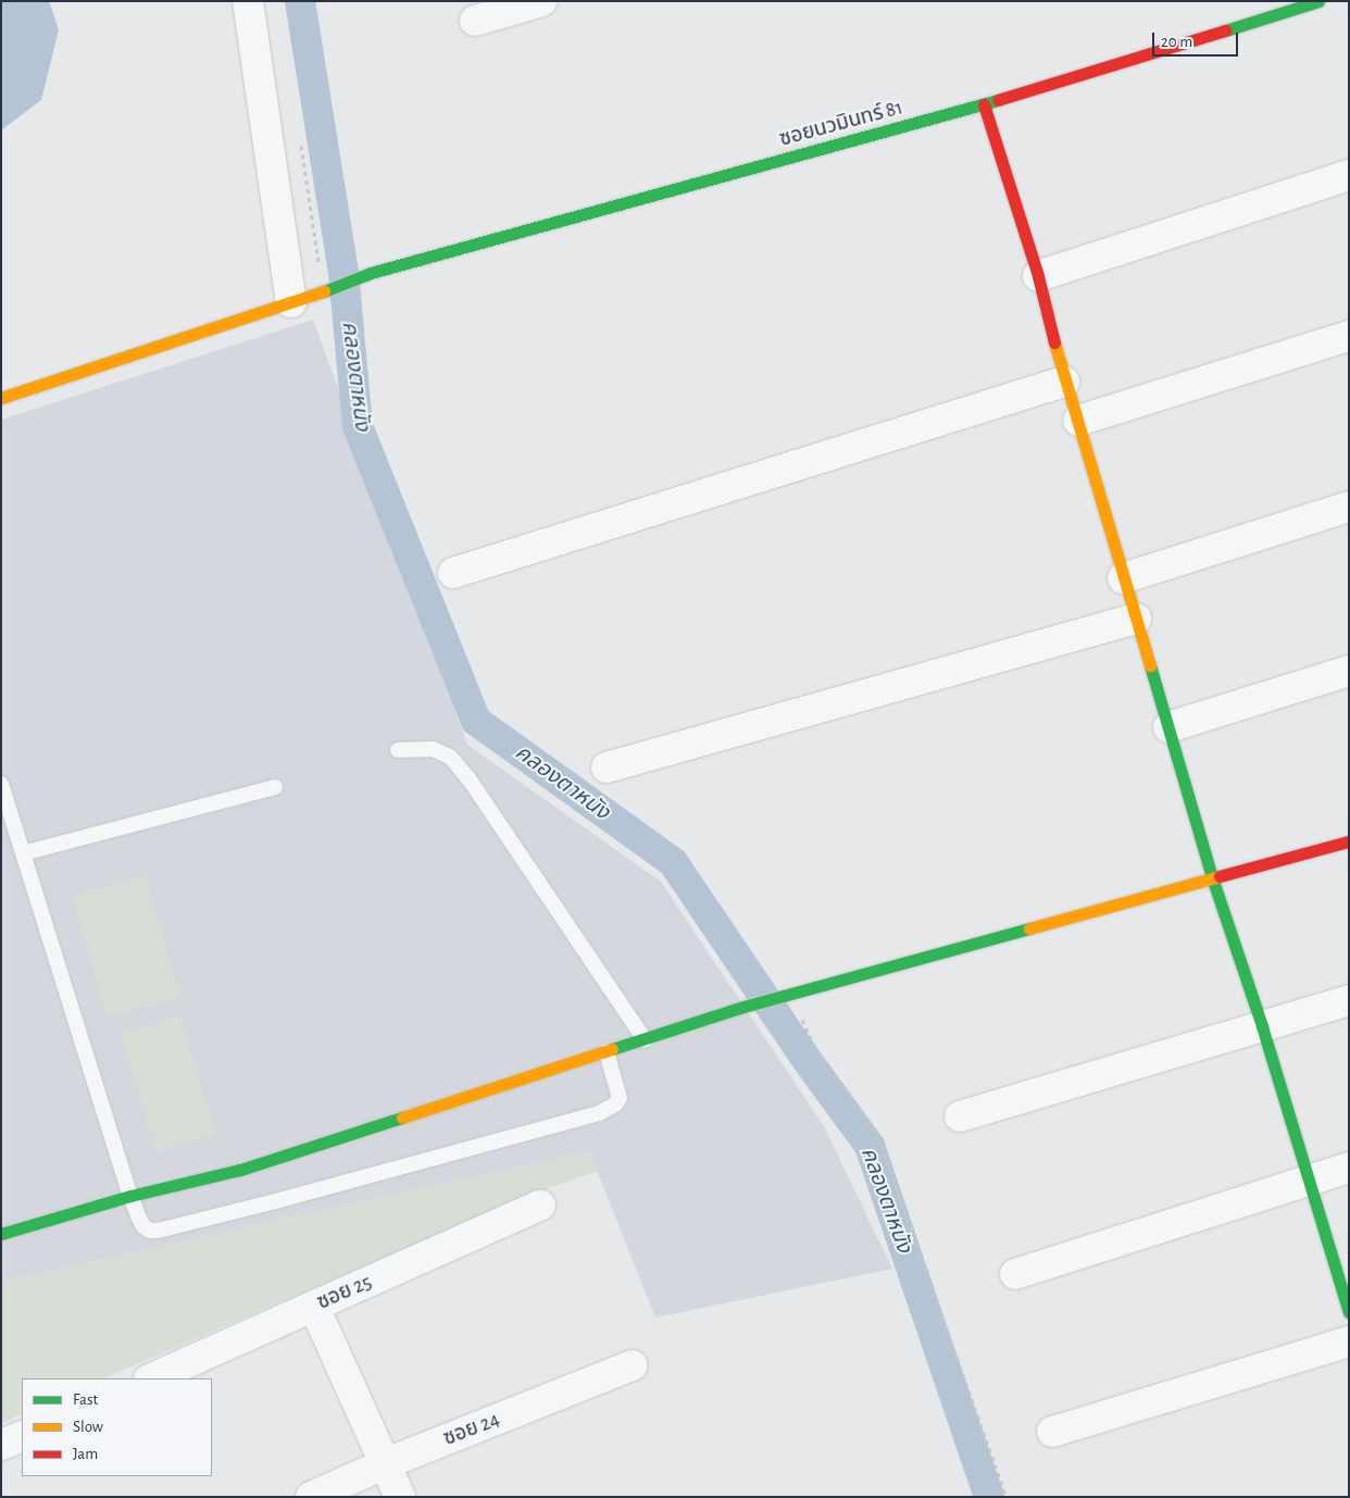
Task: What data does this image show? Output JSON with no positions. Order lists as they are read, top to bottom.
{
  "streets": {
    "street": ["ซอยนวมินทร์ 81", "ซอย 25", "ซอย 24"]
  },
  "water": ["คลองตาหนัง"],
  "legend": ["Fast", "Slow", "Jam"],
  "scale_bar": "20 m"
}
